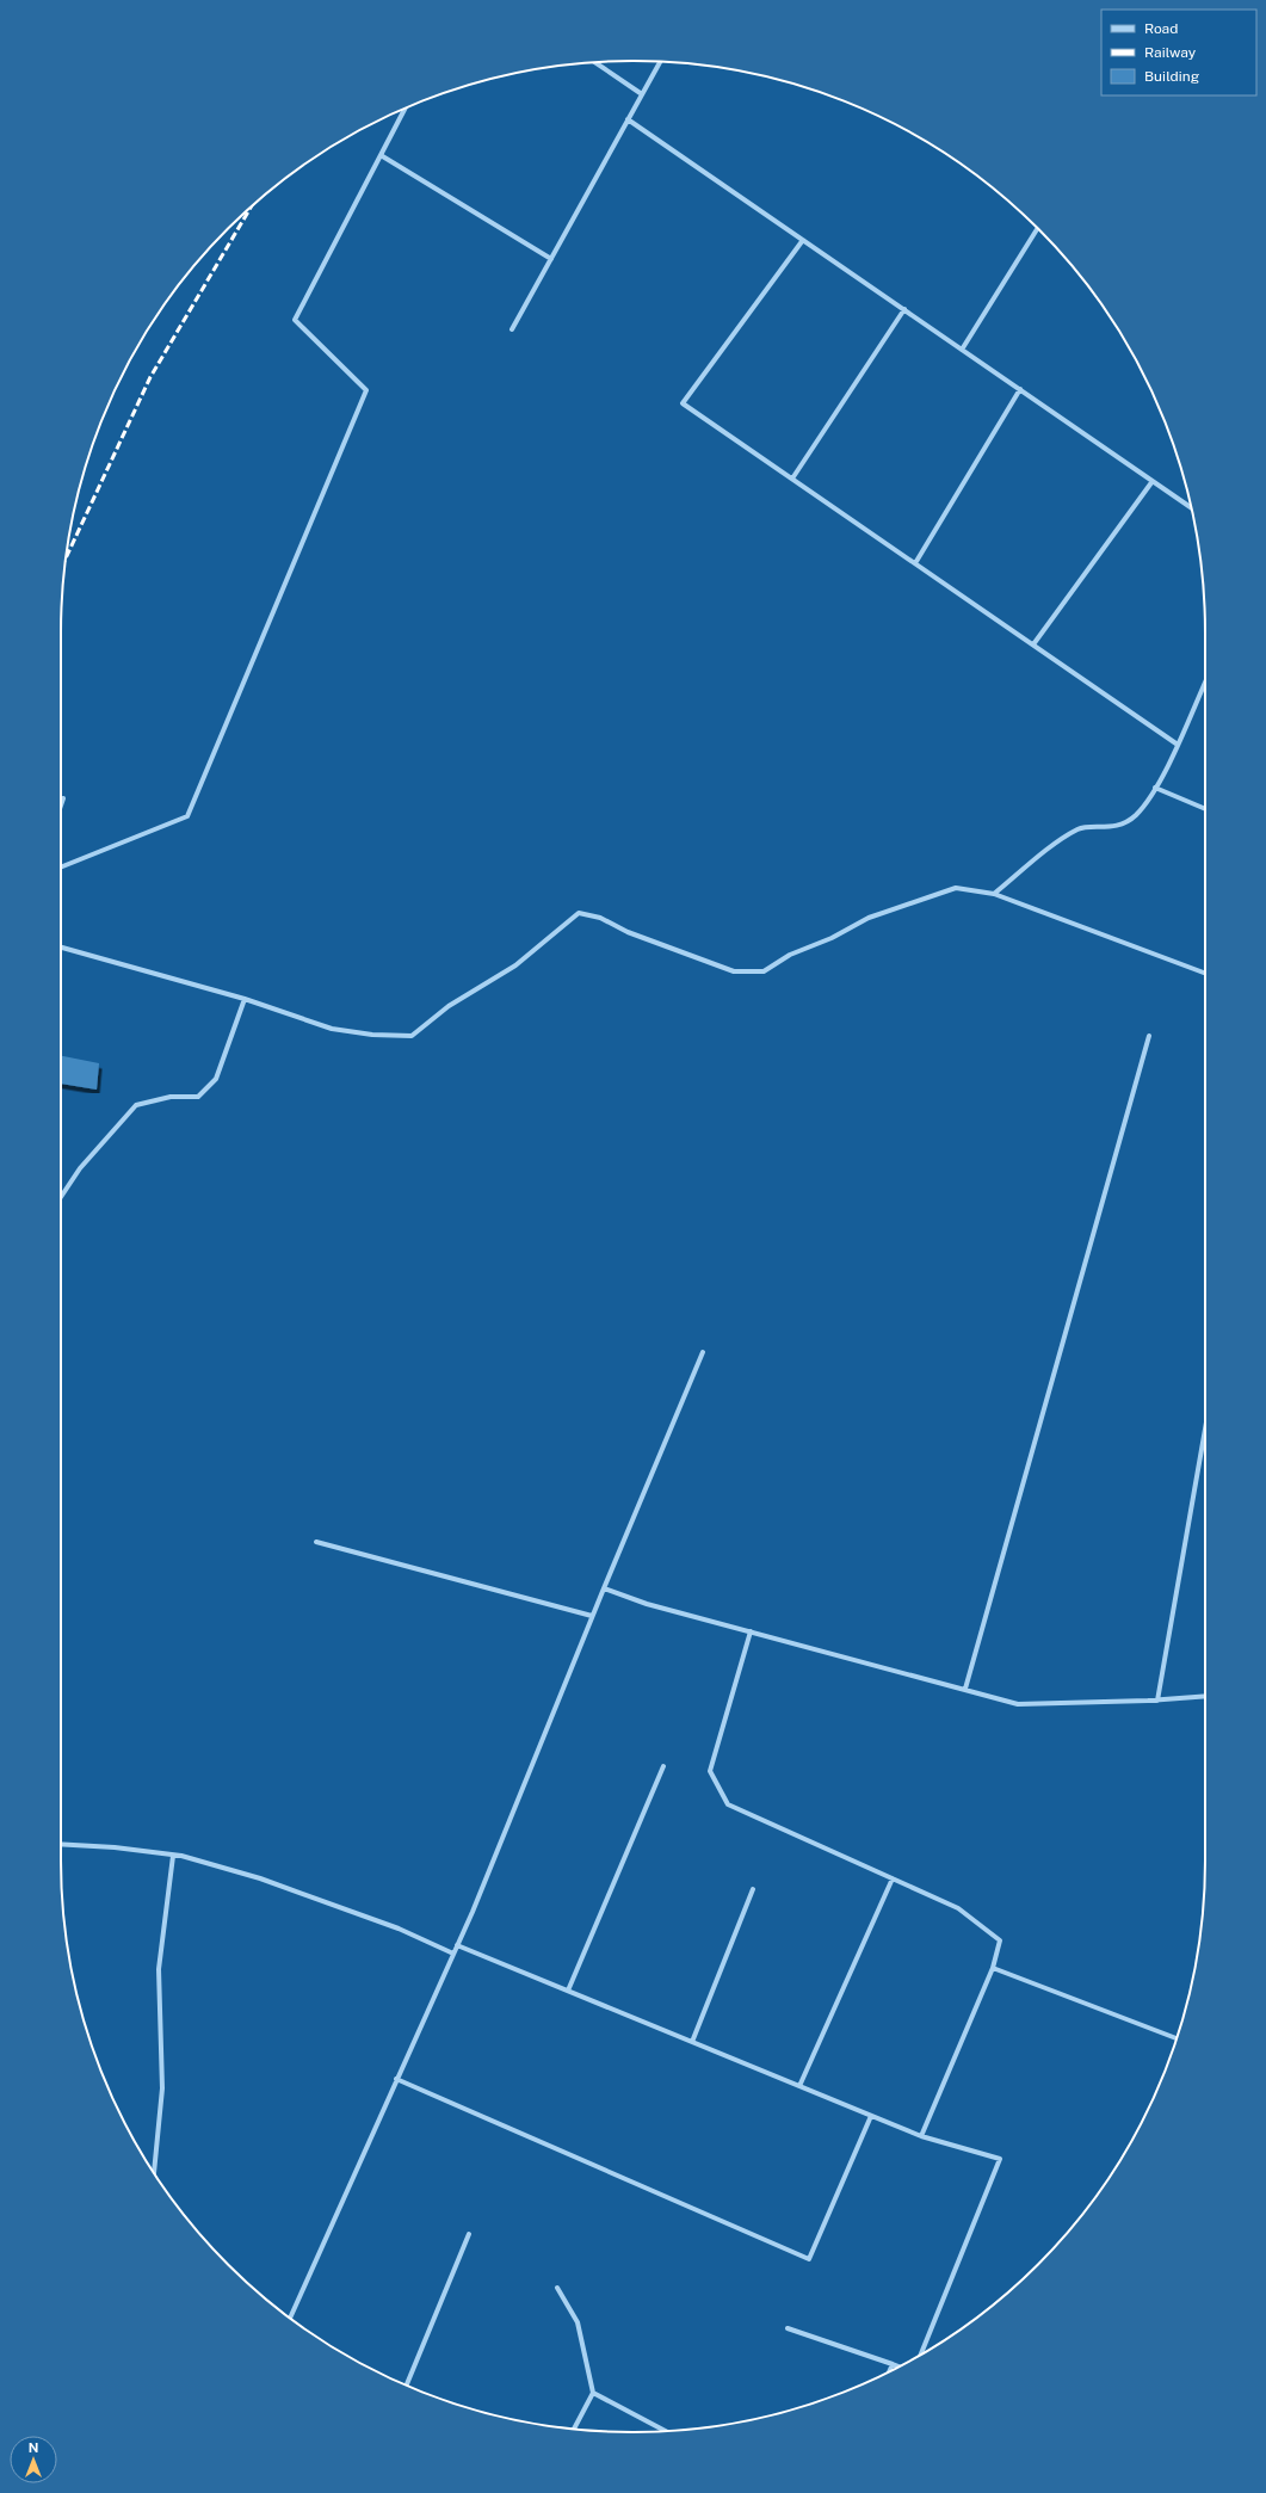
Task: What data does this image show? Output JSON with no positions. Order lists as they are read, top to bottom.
{
  "legend": ["Road", "Railway", "Building"],
  "north": "top"
}
